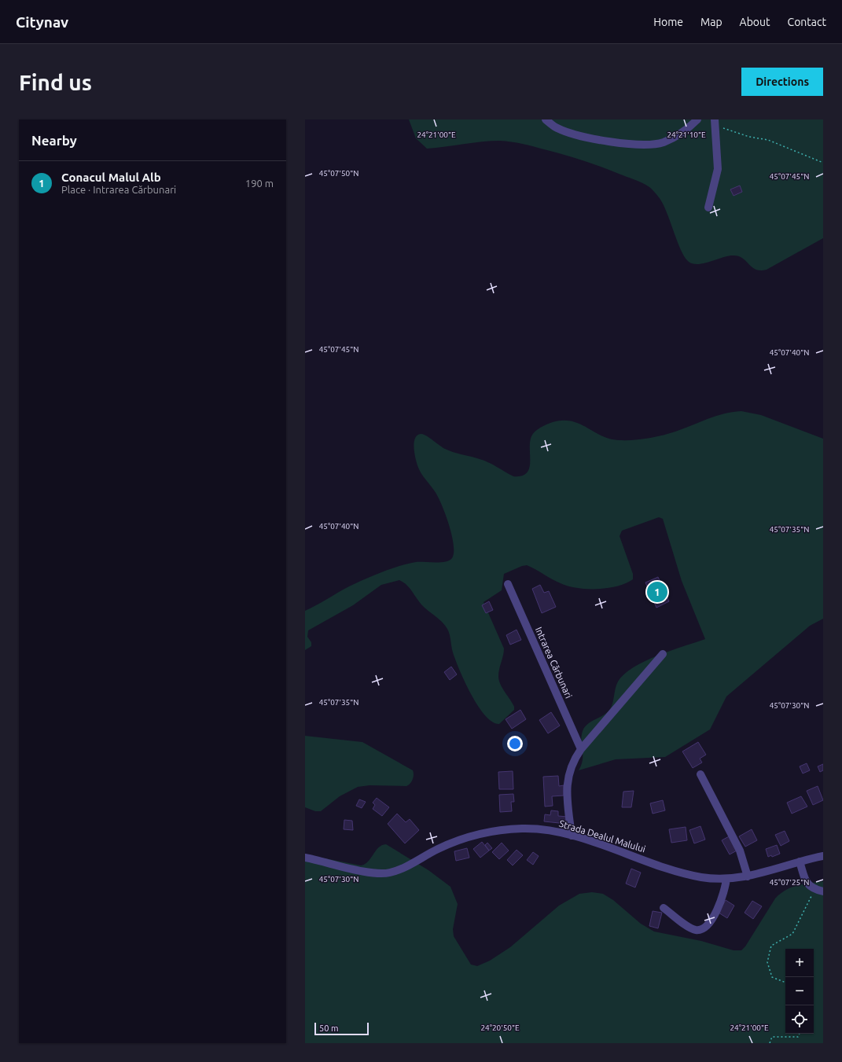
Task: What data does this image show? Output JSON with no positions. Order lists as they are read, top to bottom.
{
  "streets": {
    "street": ["Intrarea Cărbunari", "Strada Dealul Malului"]
  },
  "scale_bar": "50 m",
  "page": {
    "header": "Citynav",
    "nav": [
      "Home",
      "Map",
      "About",
      "Contact"
    ],
    "buttons": "Directions",
    "title": "Find us",
    "heading": "Nearby",
    "list": [
      {
        "mark": "1",
        "name": "Conacul Malul Alb",
        "note": "Place · Intrarea Cărbunari",
        "value": "190 m"
      }
    ],
    "pins": "1",
    "map_buttons": ["+", "−"],
    "scale": "50 m"
  },
  "coordinates": [
    "24°21'00\"E",
    "24°21'10\"E",
    "45°07'50\"N",
    "45°07'45\"N",
    "45°07'40\"N",
    "45°07'35\"N",
    "45°07'30\"N",
    "45°07'25\"N",
    "24°20'50\"E"
  ]
}
